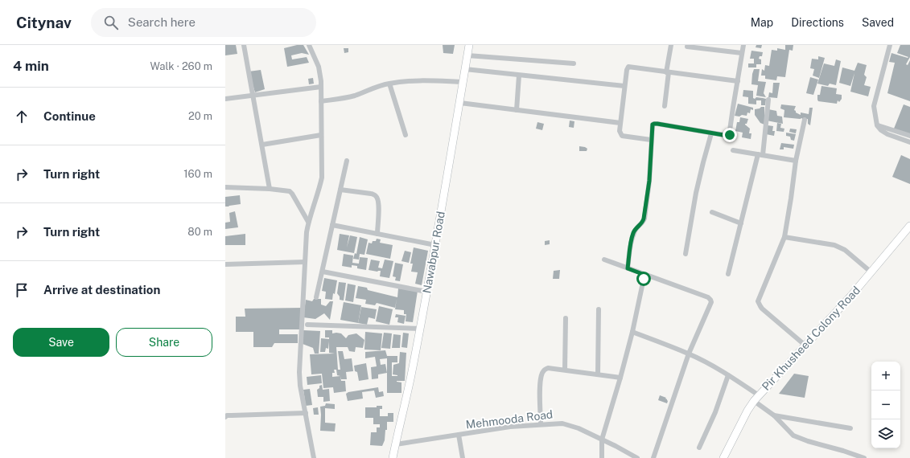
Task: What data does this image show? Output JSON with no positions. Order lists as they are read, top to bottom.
{
  "streets": {
    "street": ["Nawabpur Road", "Pir Khusheed Colony Road", "Mehmooda Road"]
  },
  "crossings": [
    ["Nawabpur Road", "Mehmooda Road"]
  ],
  "page": {
    "header": "Citynav",
    "search": "Search here",
    "nav": ["Map", "Directions", "Saved"],
    "heading": ["4 min", "Walk · 260 m"],
    "list": [
      ["Continue", "20 m"],
      ["Turn right", "160 m"],
      ["Turn right", "80 m"],
      "Arrive at destination"
    ],
    "buttons": ["Save", "Share"],
    "map_buttons": ["+", "−"]
  }
}
